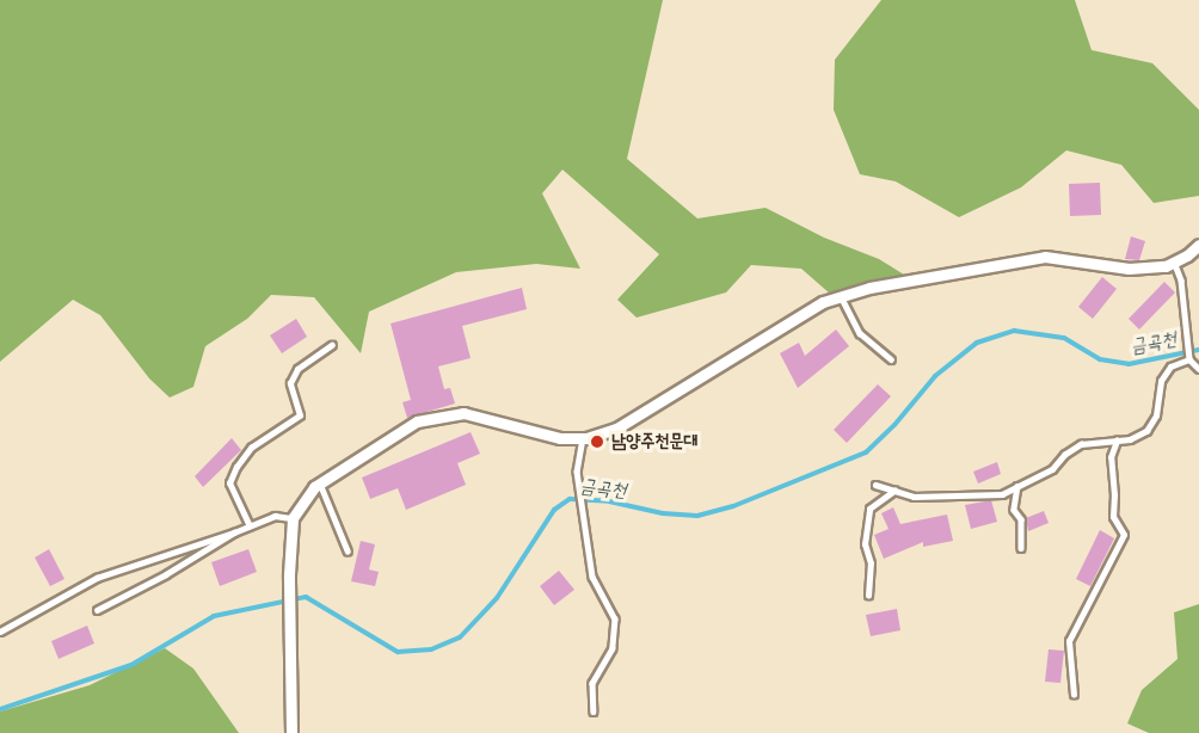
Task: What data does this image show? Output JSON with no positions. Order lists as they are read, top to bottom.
{
  "water": ["금곡천"],
  "places": ["남양주천문대"]
}
